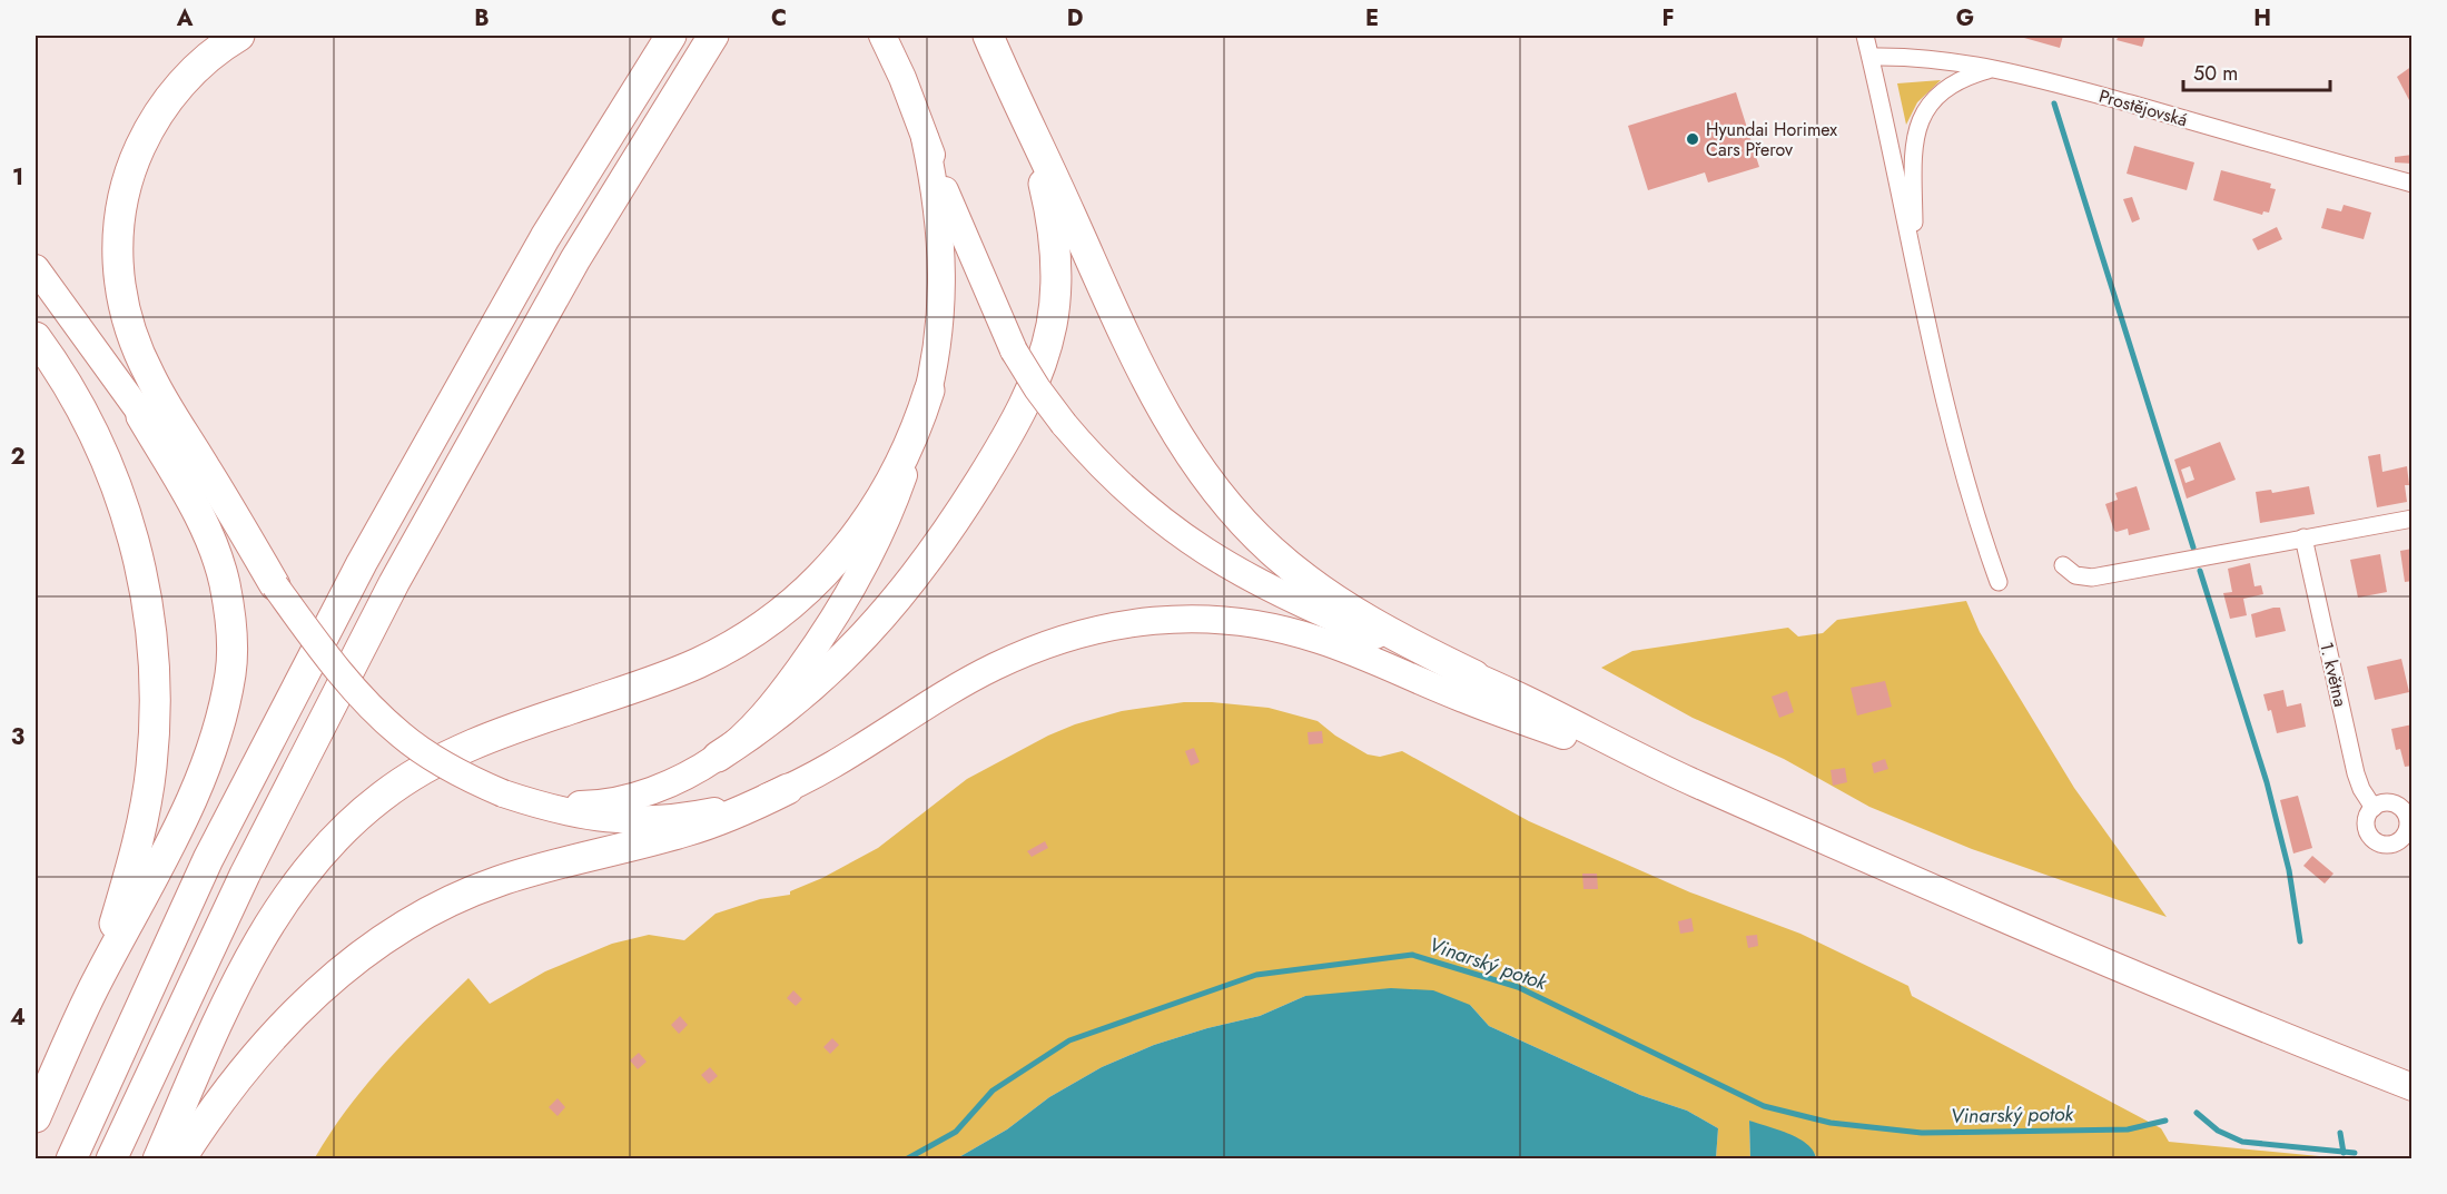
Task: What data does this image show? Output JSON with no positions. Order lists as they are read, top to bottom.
{
  "streets": {
    "street": ["Prostějovská", "1. května"]
  },
  "water": ["Vinarský potok"],
  "places": ["Hyundai Horimex Cars Přerov"],
  "scale_bar": "50 m",
  "grid": {
    "columns": [
      "A",
      "B",
      "C",
      "D",
      "E",
      "F",
      "G",
      "H"
    ],
    "rows": [
      "1",
      "2",
      "3",
      "4"
    ]
  }
}
